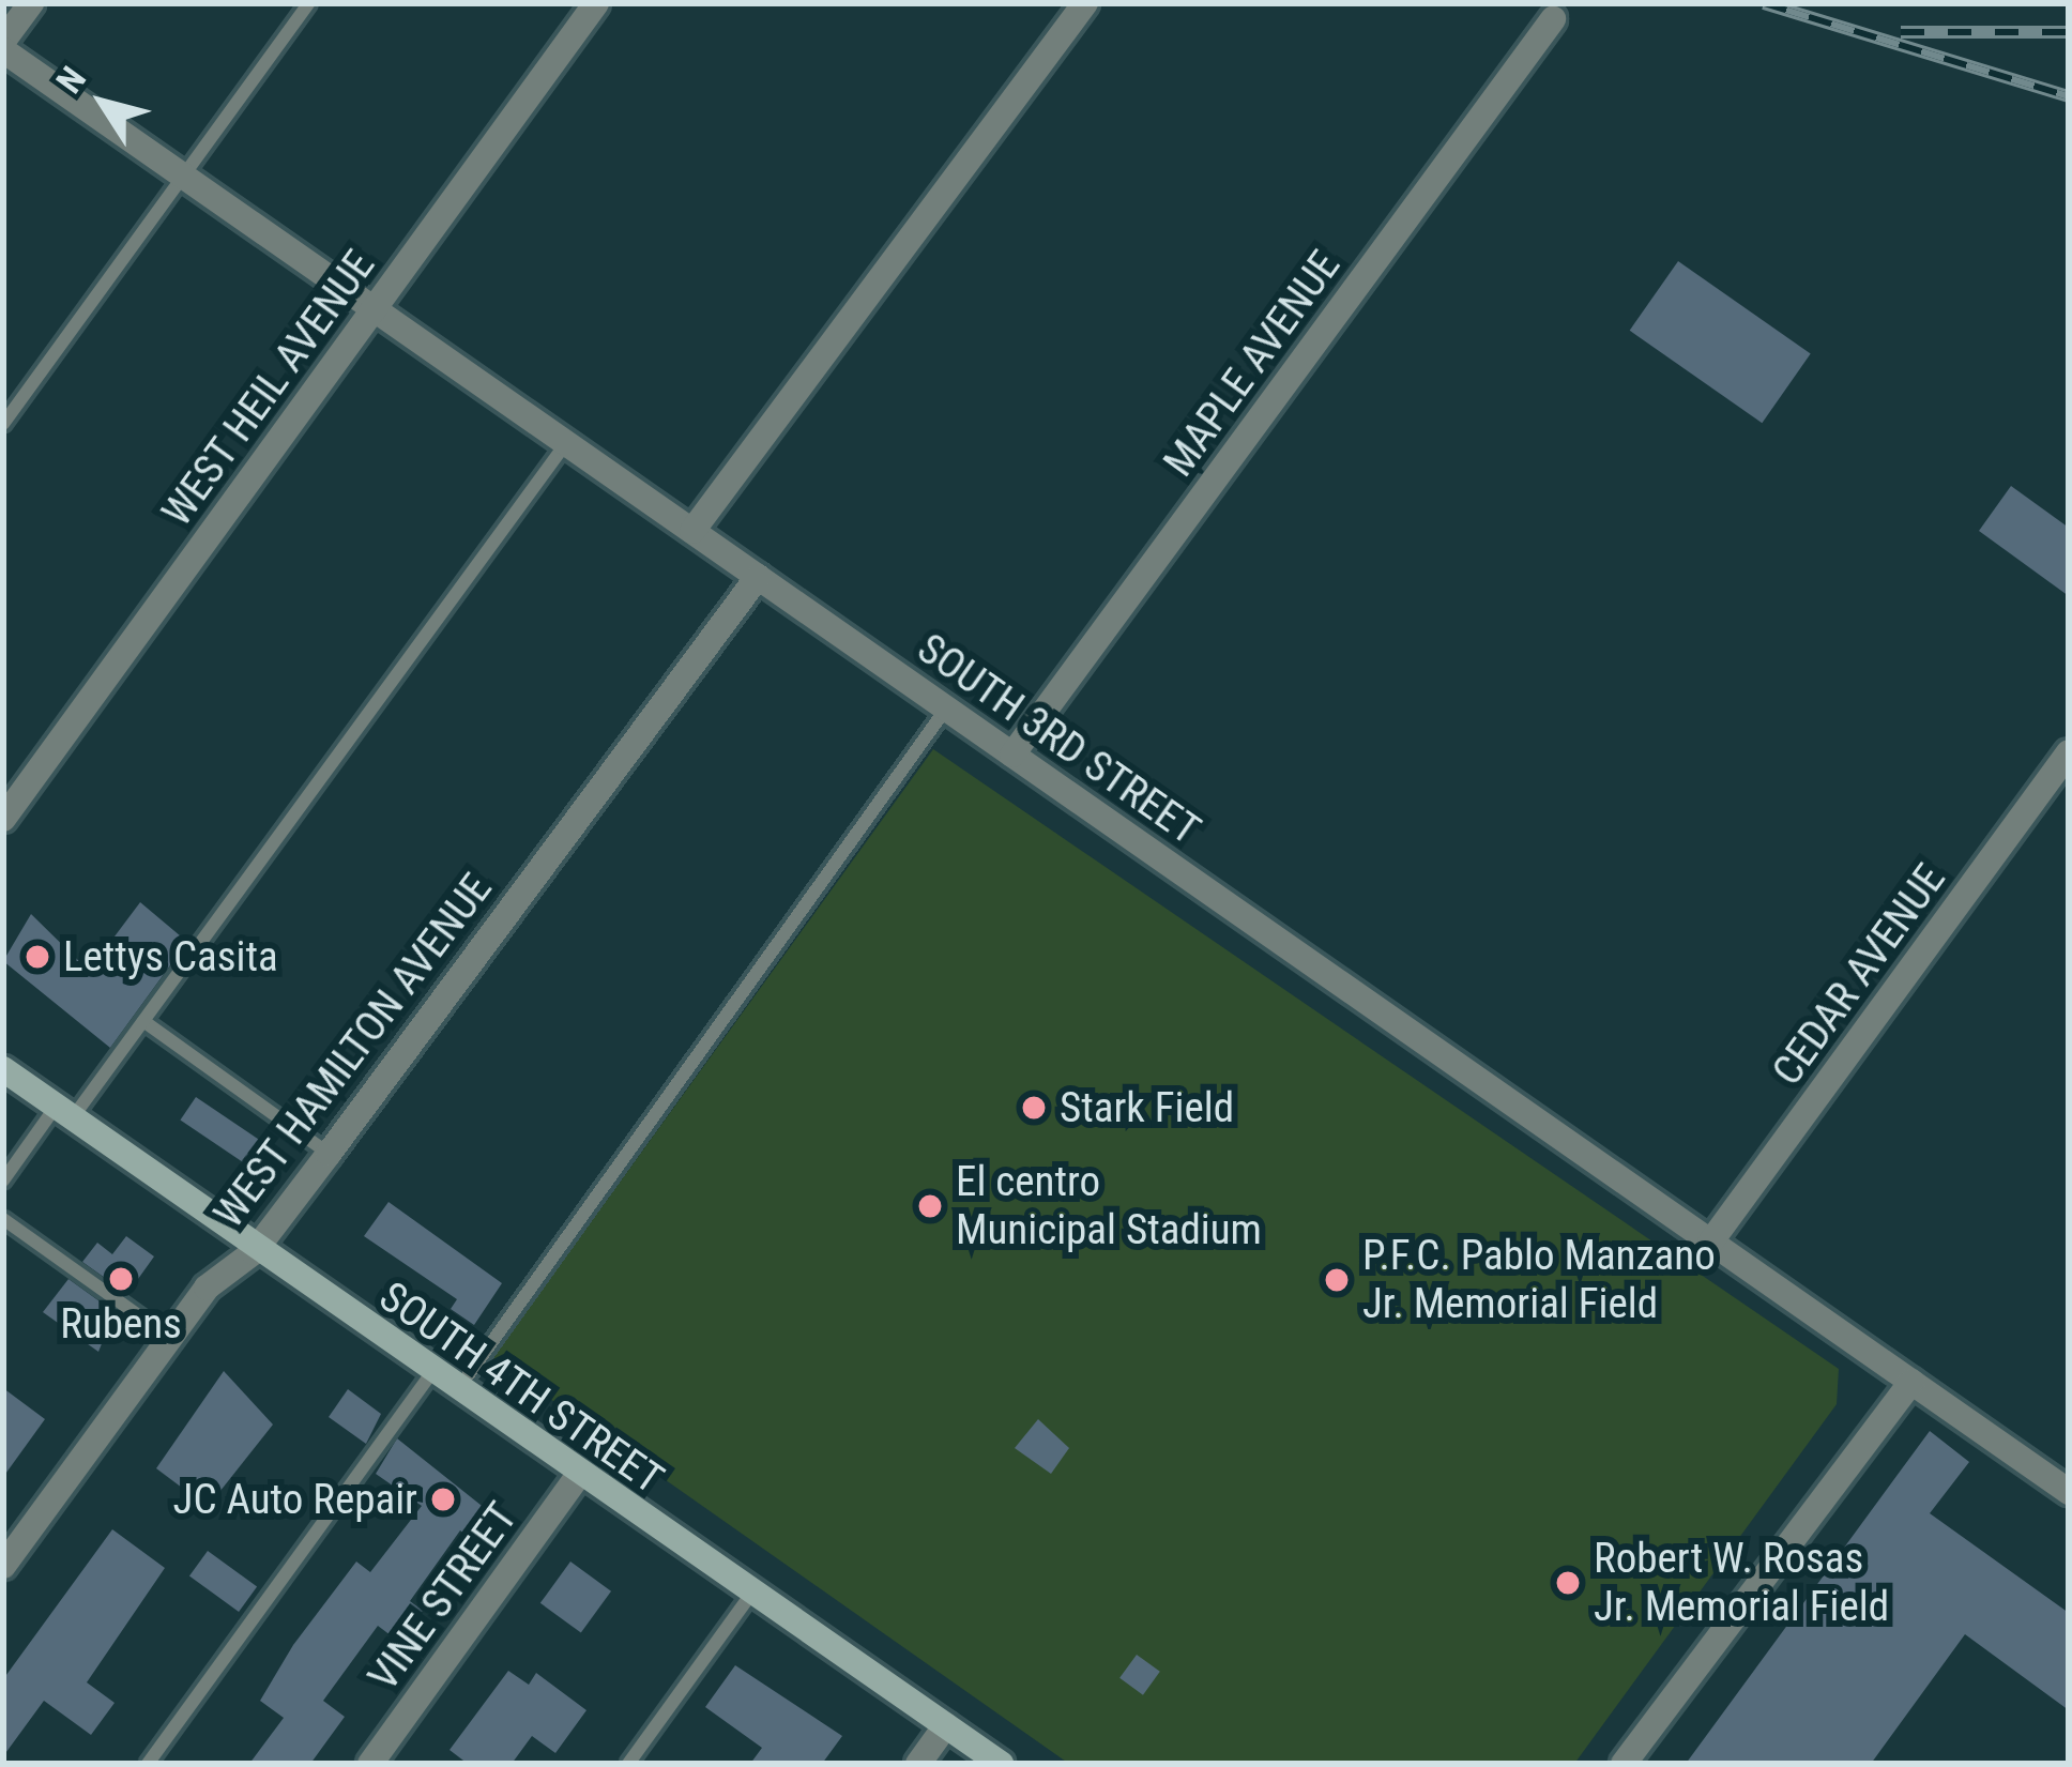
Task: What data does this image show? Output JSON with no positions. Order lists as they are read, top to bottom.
{
  "streets": {
    "main road": ["SOUTH 4TH STREET"],
    "street": [
      "MAPLE AVENUE",
      "WEST HEIL AVENUE",
      "SOUTH 3RD STREET",
      "CEDAR AVENUE",
      "WEST HAMILTON AVENUE",
      "VINE STREET"
    ]
  },
  "crossings": [
    ["MAPLE AVENUE", "SOUTH 3RD STREET"],
    ["WEST HEIL AVENUE", "SOUTH 3RD STREET"],
    ["SOUTH 3RD STREET", "CEDAR AVENUE"],
    ["SOUTH 3RD STREET", "WEST HAMILTON AVENUE"],
    ["WEST HAMILTON AVENUE", "SOUTH 4TH STREET"],
    ["SOUTH 4TH STREET", "VINE STREET"]
  ],
  "places": [
    "Lettys Casita",
    "Stark Field",
    "El centro Municipal Stadium",
    "Rubens",
    "P.F.C. Pablo Manzano Jr. Memorial Field",
    "JC Auto Repair",
    "Robert W. Rosas Jr. Memorial Field"
  ],
  "north": "top left"
}
